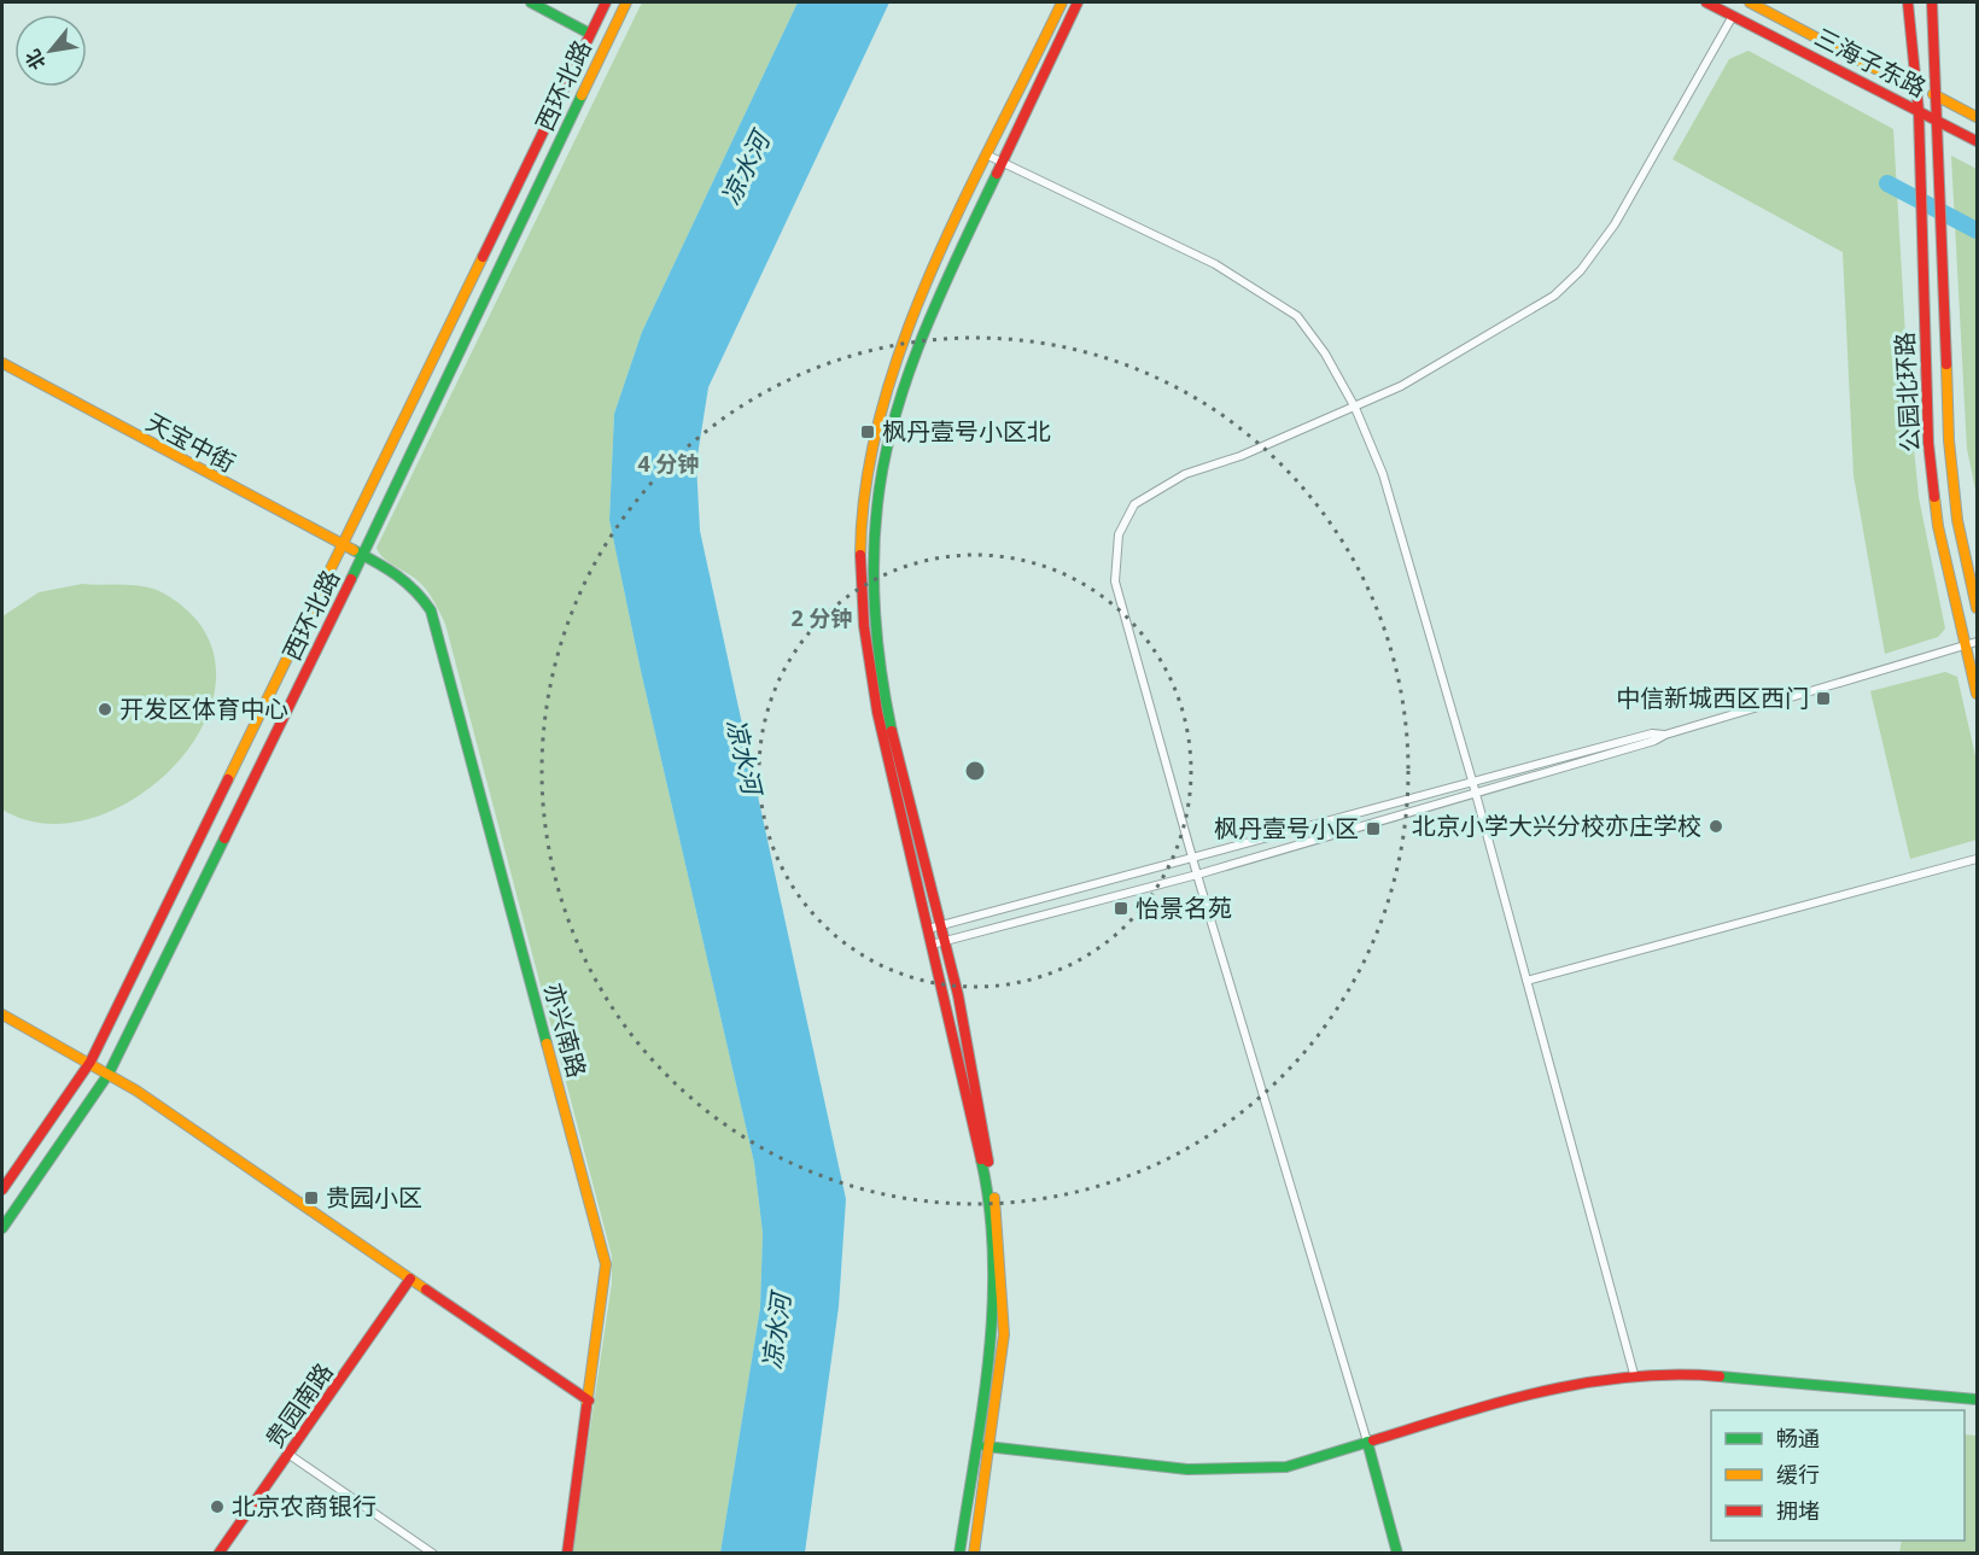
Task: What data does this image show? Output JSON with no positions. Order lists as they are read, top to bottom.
{
  "streets": {
    "street": [
      "三海子东路",
      "西环北路",
      "公园北环路",
      "天宝中街",
      "亦兴南路",
      "贵园南路"
    ]
  },
  "crossings": [
    ["三海子东路", "公园北环路"],
    ["西环北路", "天宝中街"],
    ["西环北路", "亦兴南路"],
    ["天宝中街", "亦兴南路"]
  ],
  "water": ["凉水河"],
  "places": {
    "transit": [
      "枫丹壹号小区北",
      "中信新城西区西门",
      "枫丹壹号小区",
      "怡景名苑",
      "贵园小区"
    ],
    "other": ["开发区体育中心", "北京小学大兴分校亦庄学校", "北京农商银行"]
  },
  "legend": ["畅通", "缓行", "拥堵"],
  "north": "bottom left",
  "rings": ["4 分钟", "2 分钟"]
}
